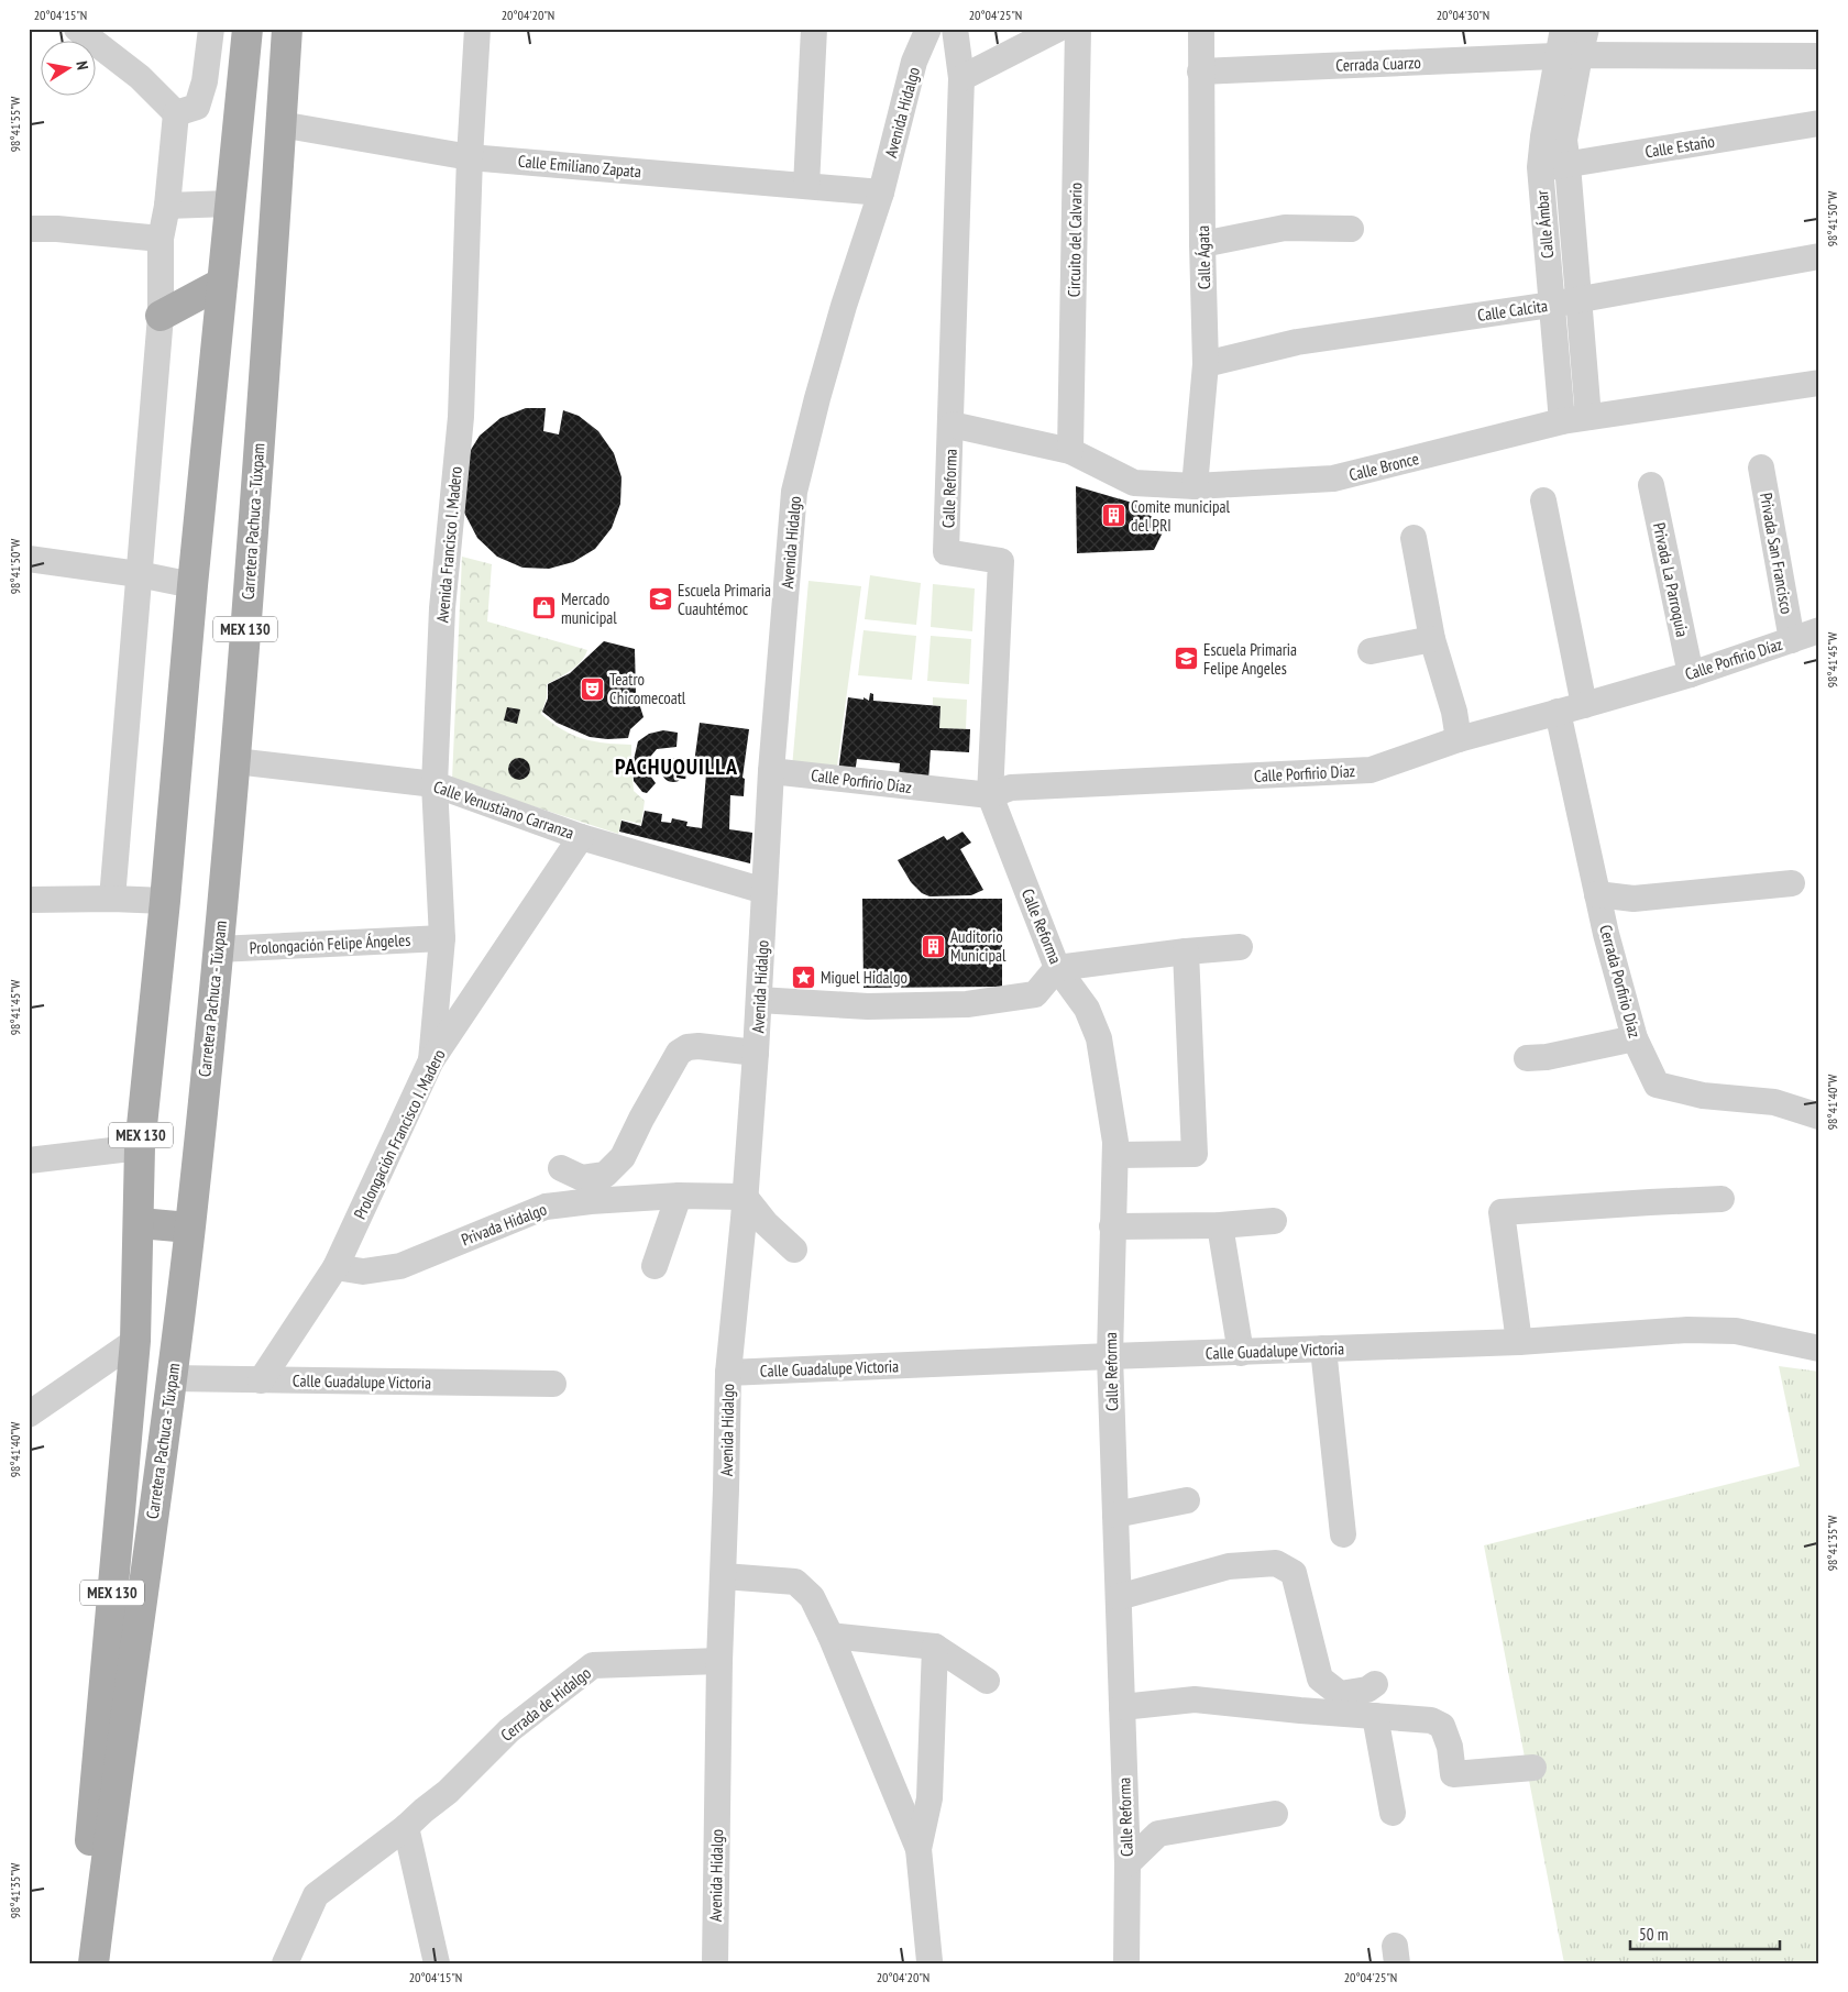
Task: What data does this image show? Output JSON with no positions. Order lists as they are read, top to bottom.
{
  "streets": {
    "main road": ["Carretera Pachuca - Túxpam", "MEX 130"],
    "street": [
      "Cerrada Cuarzo",
      "Avenida Hidalgo",
      "Calle Estaño",
      "Calle Emiliano Zapata",
      "Calle Ámbar",
      "Circuito del Calvario",
      "Calle Ágata",
      "Calle Calcita",
      "Calle Bronce",
      "Calle Reforma",
      "Avenida Francisco I. Madero",
      "Privada San Francisco",
      "Privada La Parroquia",
      "Calle Porfirio Díaz",
      "Calle Venustiano Carranza",
      "Prolongación Felipe Ángeles",
      "Cerrada Porfirio Díaz",
      "Prolongación Francisco I. Madero",
      "Privada Hidalgo",
      "Calle Guadalupe Victoria",
      "Cerrada de Hidalgo"
    ]
  },
  "crossings": [
    ["Cerrada Cuarzo", "Calle Ámbar"],
    ["Cerrada Cuarzo", "Calle Ágata"],
    ["Avenida Hidalgo", "Calle Emiliano Zapata"],
    ["Avenida Hidalgo", "Calle Porfirio Díaz"],
    ["Avenida Hidalgo", "Calle Venustiano Carranza"],
    ["Avenida Hidalgo", "Privada Hidalgo"],
    ["Avenida Hidalgo", "Calle Guadalupe Victoria"],
    ["Avenida Hidalgo", "Cerrada de Hidalgo"],
    ["Calle Estaño", "Calle Ámbar"],
    ["Calle Emiliano Zapata", "Carretera Pachuca - Túxpam"],
    ["Calle Emiliano Zapata", "Avenida Francisco I. Madero"],
    ["Calle Ámbar", "Calle Calcita"],
    ["Calle Ámbar", "Calle Bronce"],
    ["Circuito del Calvario", "Calle Bronce"],
    ["Calle Ágata", "Calle Calcita"],
    ["Calle Ágata", "Calle Bronce"],
    ["Calle Bronce", "Calle Reforma"],
    ["Calle Reforma", "Calle Porfirio Díaz"],
    ["Calle Reforma", "Calle Guadalupe Victoria"],
    ["Carretera Pachuca - Túxpam", "Calle Venustiano Carranza"],
    ["Carretera Pachuca - Túxpam", "Prolongación Felipe Ángeles"],
    ["Carretera Pachuca - Túxpam", "Calle Guadalupe Victoria"],
    ["Avenida Francisco I. Madero", "Calle Venustiano Carranza"],
    ["Avenida Francisco I. Madero", "Prolongación Felipe Ángeles"],
    ["Avenida Francisco I. Madero", "Prolongación Francisco I. Madero"],
    ["Privada San Francisco", "Calle Porfirio Díaz"],
    ["Privada La Parroquia", "Calle Porfirio Díaz"],
    ["Calle Porfirio Díaz", "Cerrada Porfirio Díaz"],
    ["Calle Venustiano Carranza", "Prolongación Francisco I. Madero"],
    ["Prolongación Francisco I. Madero", "Privada Hidalgo"],
    ["Prolongación Francisco I. Madero", "Calle Guadalupe Victoria"]
  ],
  "districts": ["PACHUQUILLA"],
  "places": {
    "building": ["Comite municipal del PRI", "Auditorio Municipal"],
    "school or university": ["Escuela Primaria Cuauhtémoc", "Escuela Primaria Felipe Angeles"],
    "shop": ["Mercado municipal"],
    "theatre": ["Teatro Chicomecoatl"],
    "place": ["Miguel Hidalgo"]
  },
  "scale_bar": "50 m",
  "north": "right",
  "coordinates": [
    "20°04'15\"N",
    "20°04'20\"N",
    "20°04'25\"N",
    "20°04'30\"N",
    "98°41'55\"W",
    "98°41'50\"W",
    "98°41'45\"W",
    "98°41'40\"W",
    "98°41'35\"W"
  ]
}
